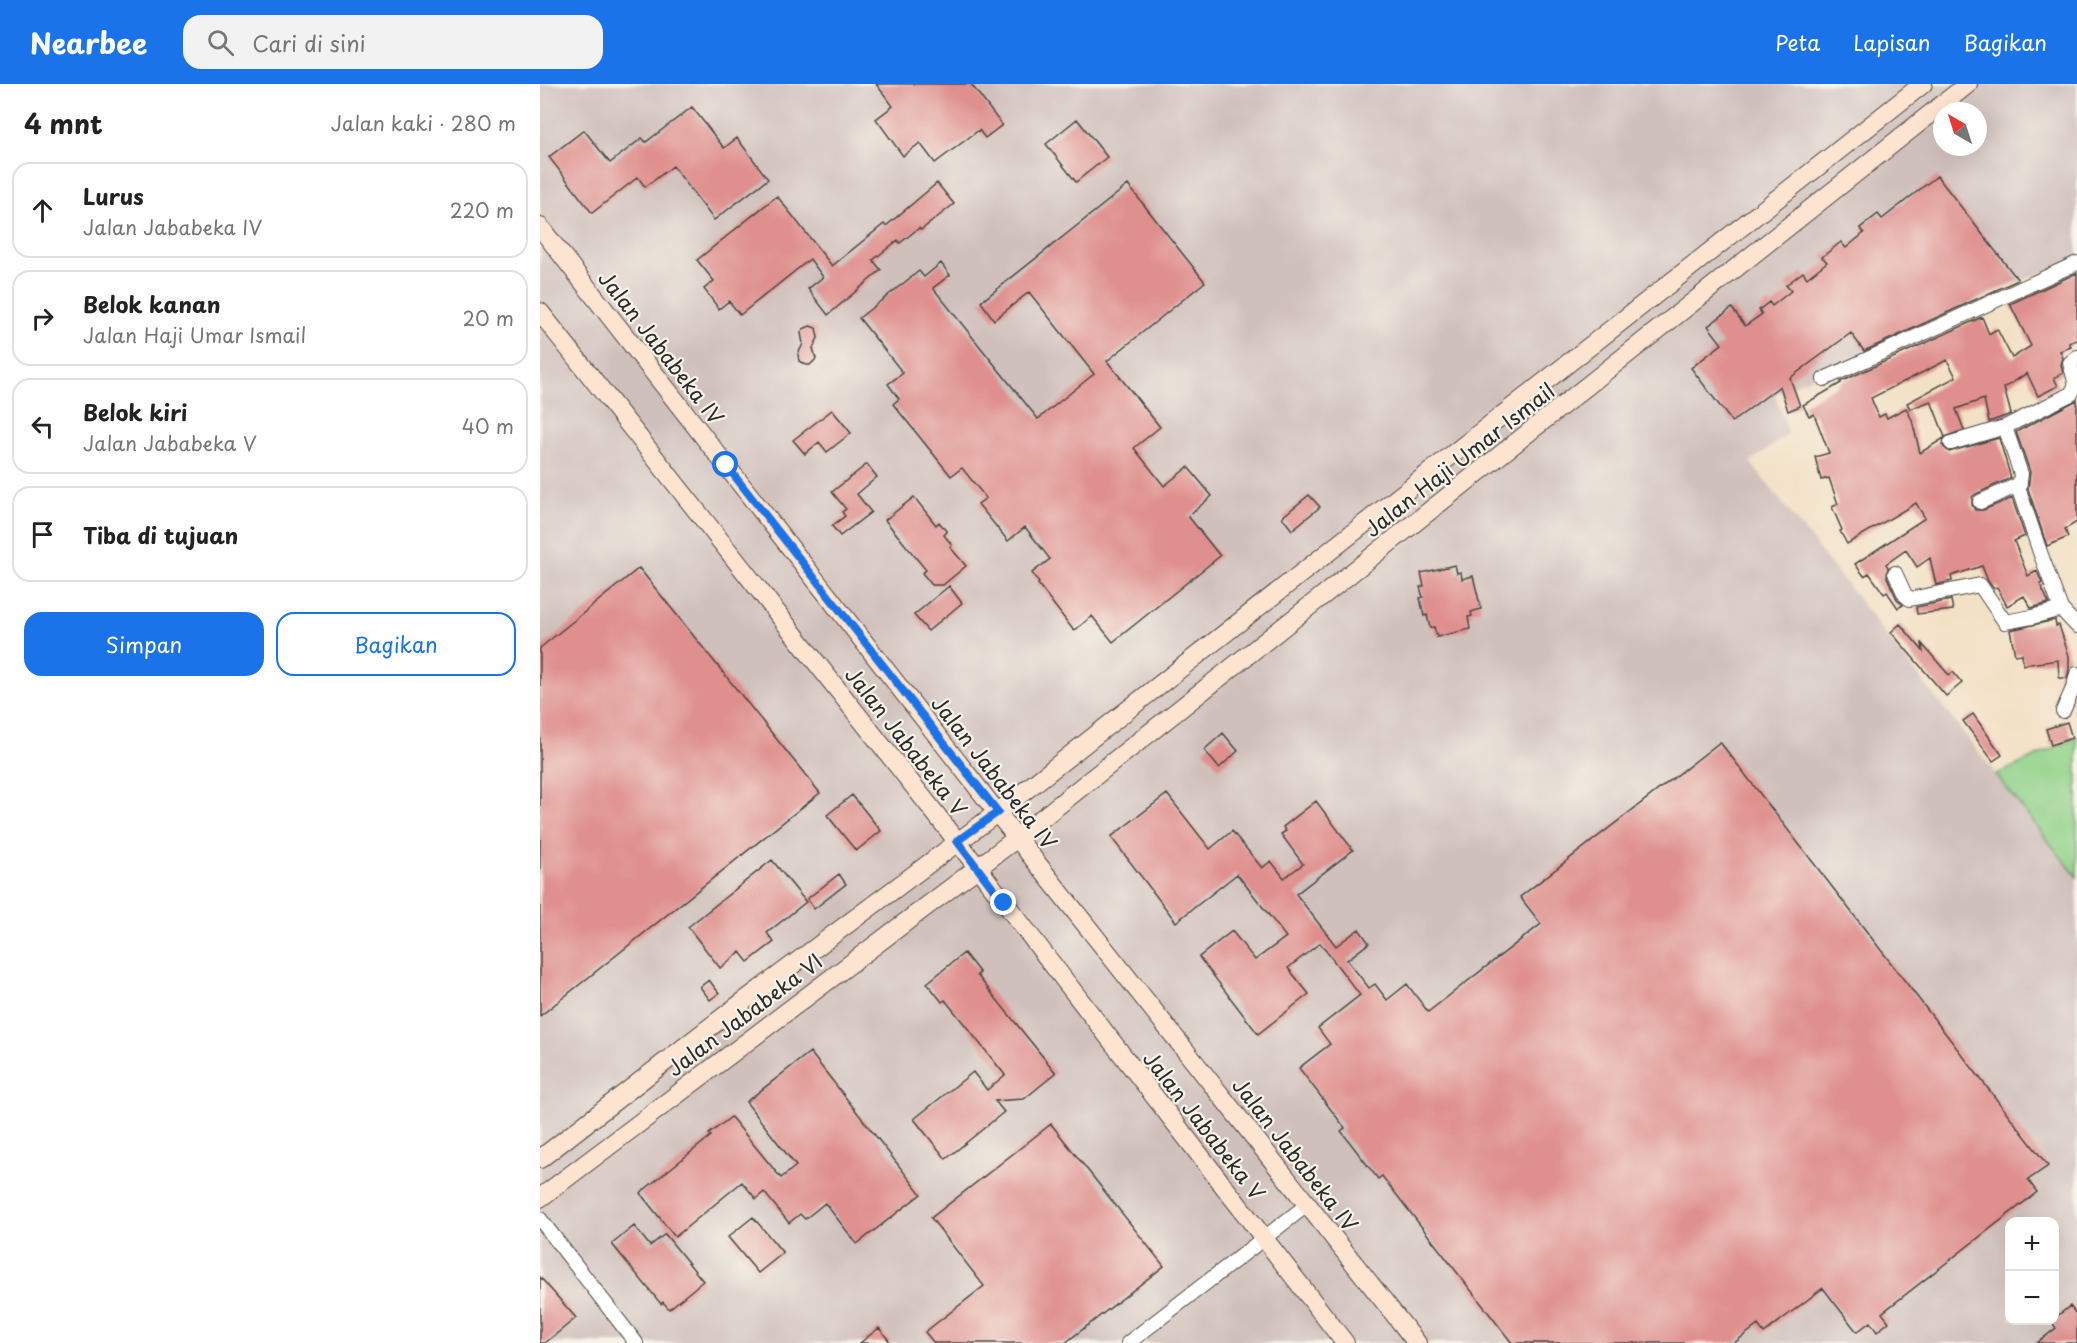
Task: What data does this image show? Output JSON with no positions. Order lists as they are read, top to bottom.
{
  "streets": {
    "street": [
      "Jalan Jababeka IV",
      "Jalan Haji Umar Ismail",
      "Jalan Jababeka V",
      "Jalan Jababeka VI"
    ]
  },
  "crossings": [
    ["Jalan Jababeka IV", "Jalan Haji Umar Ismail"],
    ["Jalan Haji Umar Ismail", "Jalan Jababeka V"],
    ["Jalan Haji Umar Ismail", "Jalan Jababeka VI"],
    ["Jalan Jababeka V", "Jalan Jababeka VI"]
  ],
  "north": "top left",
  "page": {
    "header": "Nearbee",
    "search": "Cari di sini",
    "nav": ["Peta", "Lapisan", "Bagikan"],
    "heading": ["4 mnt", "Jalan kaki · 280 m"],
    "list": [
      ["Lurus", "Jalan Jababeka IV", "220 m"],
      ["Belok kanan", "Jalan Haji Umar Ismail", "20 m"],
      ["Belok kiri", "Jalan Jababeka V", "40 m"],
      "Tiba di tujuan"
    ],
    "buttons": ["Simpan", "Bagikan"],
    "map_buttons": ["+", "−"]
  }
}
